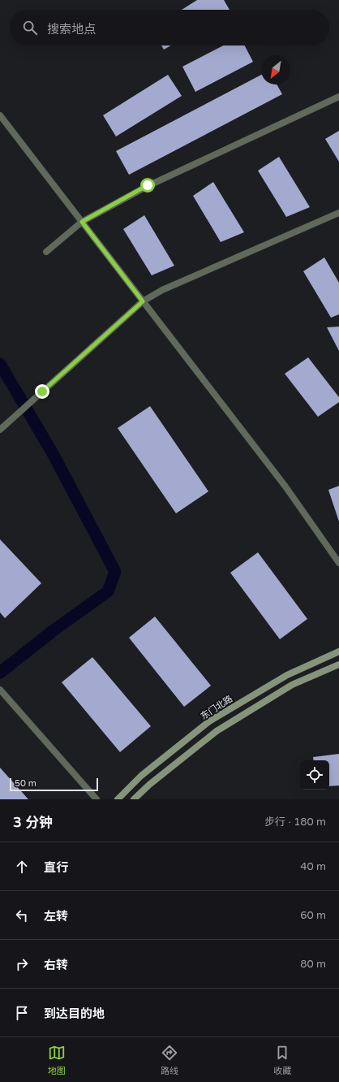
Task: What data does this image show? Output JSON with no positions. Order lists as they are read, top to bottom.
{
  "streets": {
    "main road": ["东门北路"]
  },
  "scale_bar": "50 m",
  "north": "bottom left",
  "page": {
    "search": "搜索地点",
    "scale": "50 m",
    "heading": ["3 分钟", "步行 · 180 m"],
    "list": [
      ["直行", "40 m"],
      ["左转", "60 m"],
      ["右转", "80 m"],
      "到达目的地"
    ],
    "nav": ["地图", "路线", "收藏"]
  }
}
